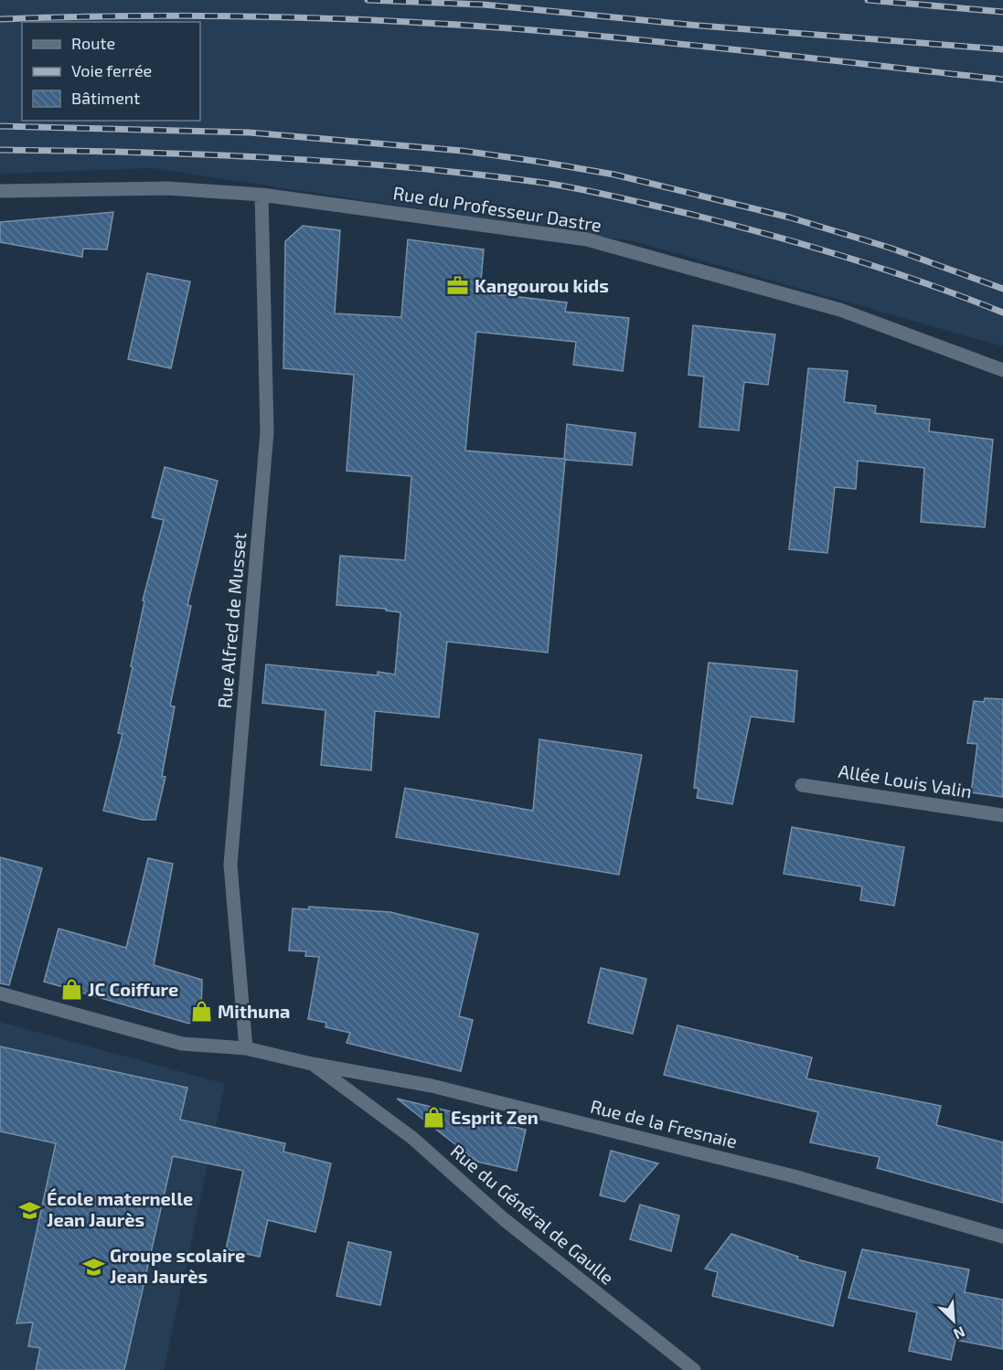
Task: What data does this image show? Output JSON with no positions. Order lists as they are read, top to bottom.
{
  "streets": {
    "street": [
      "Rue du Professeur Dastre",
      "Rue Alfred de Musset",
      "Allée Louis Valin",
      "Rue de la Fresnaie",
      "Rue du Général de Gaulle"
    ]
  },
  "crossings": [
    ["Rue du Professeur Dastre", "Rue Alfred de Musset"],
    ["Rue Alfred de Musset", "Rue du Général de Gaulle"],
    ["Rue de la Fresnaie", "Rue du Général de Gaulle"]
  ],
  "places": {
    "office": ["Kangourou kids"],
    "shop": ["JC Coiffure", "Mithuna", "Esprit Zen"],
    "school or university": ["École maternelle Jean Jaurès", "Groupe scolaire Jean Jaurès"]
  },
  "legend": ["Route", "Voie ferrée", "Bâtiment"],
  "north": "bottom right"
}
